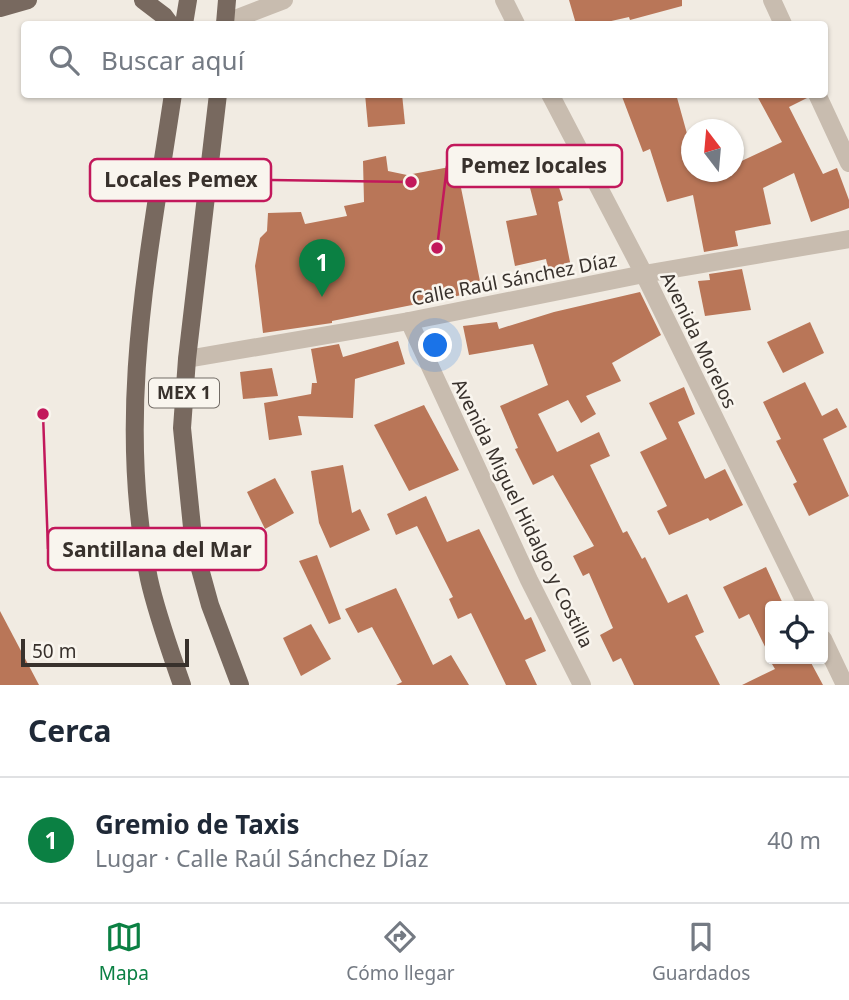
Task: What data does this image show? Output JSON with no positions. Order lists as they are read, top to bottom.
{
  "streets": {
    "main road": ["MEX 1"],
    "street": ["Calle Raúl Sánchez Díaz", "Avenida Morelos", "Avenida Miguel Hidalgo y Costilla"]
  },
  "crossings": [
    ["Calle Raúl Sánchez Díaz", "Avenida Morelos"],
    ["Calle Raúl Sánchez Díaz", "MEX 1"],
    ["Calle Raúl Sánchez Díaz", "Avenida Miguel Hidalgo y Costilla"]
  ],
  "places": ["Locales Pemex", "Pemez locales", "Santillana del Mar"],
  "scale_bar": "50 m",
  "north": "top",
  "page": {
    "search": "Buscar aquí",
    "pins": "1",
    "scale": "50 m",
    "heading": "Cerca",
    "list": [
      {
        "mark": "1",
        "name": "Gremio de Taxis",
        "note": "Lugar · Calle Raúl Sánchez Díaz",
        "value": "40 m"
      }
    ],
    "nav": ["Mapa", "Cómo llegar", "Guardados"]
  }
}
